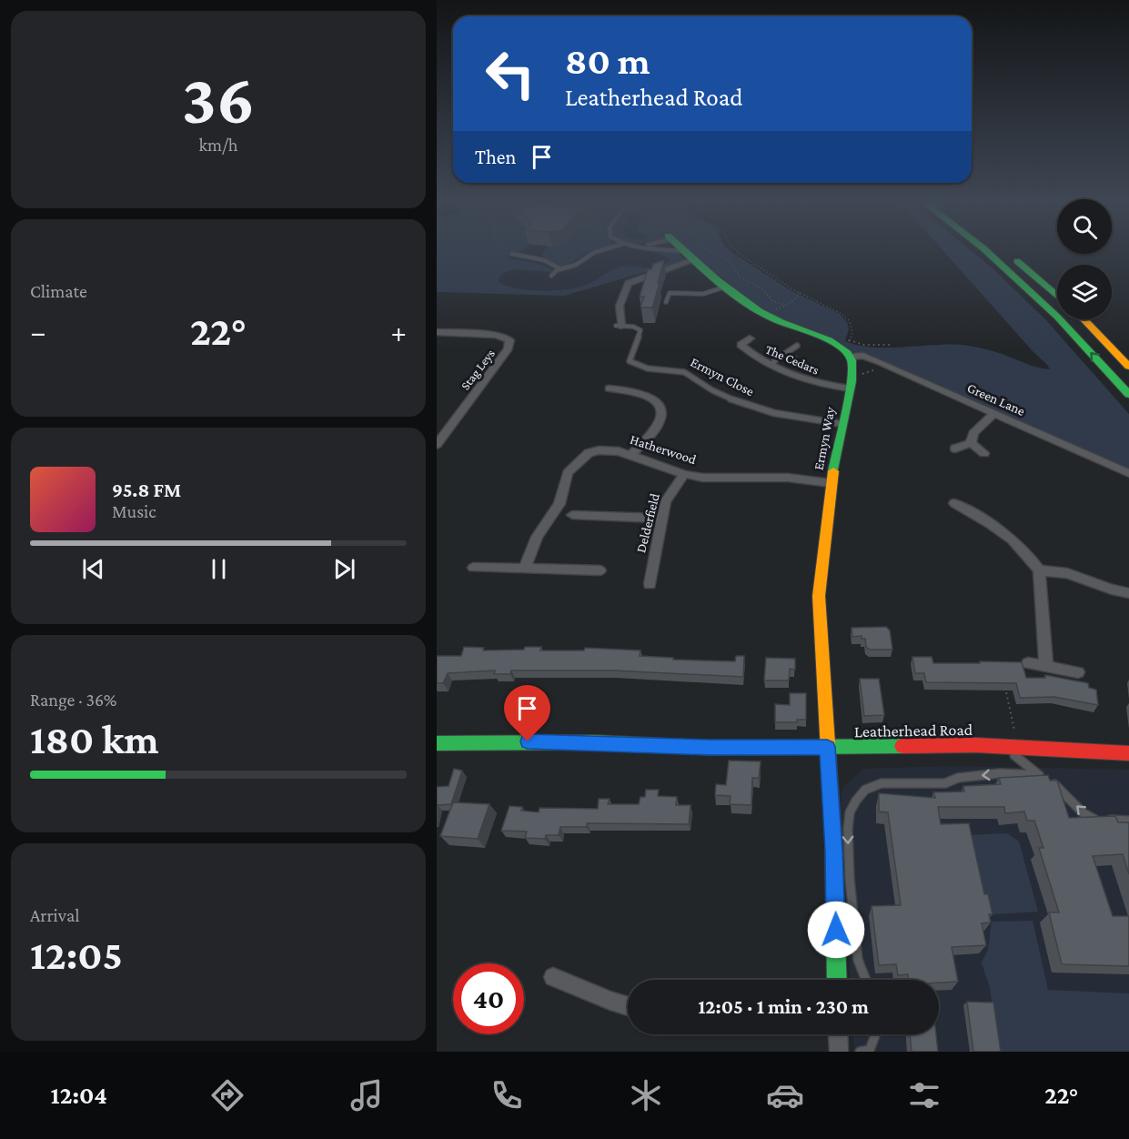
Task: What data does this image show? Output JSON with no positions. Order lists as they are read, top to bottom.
{
  "streets": {
    "main road": ["Ermyn Way", "Leatherhead Road"],
    "street": [
      "The Cedars",
      "Stag Leys",
      "Ermyn Close",
      "Green Lane",
      "Hatherwood",
      "Delderfield"
    ]
  },
  "crossings": [
    ["The Cedars", "Ermyn Way"],
    ["Ermyn Close", "Ermyn Way"],
    ["Green Lane", "Ermyn Way"],
    ["Ermyn Way", "Hatherwood"],
    ["Ermyn Way", "Leatherhead Road"],
    ["Hatherwood", "Delderfield"]
  ],
  "page": {
    "tile": [
      ["36", "km/h"],
      "Climate",
      ["Range · 36%", "180 km"],
      ["Arrival", "12:05"]
    ],
    "turn": ["80 m", "Leatherhead Road"],
    "then": "Then",
    "heat": ["−", "22°", "+"],
    "song": ["95.8 FM", "Music"],
    "limit": "40",
    "trip": "12:05 · 1 min · 230 m",
    "tabs": ["12:04", "22°"]
  }
}
